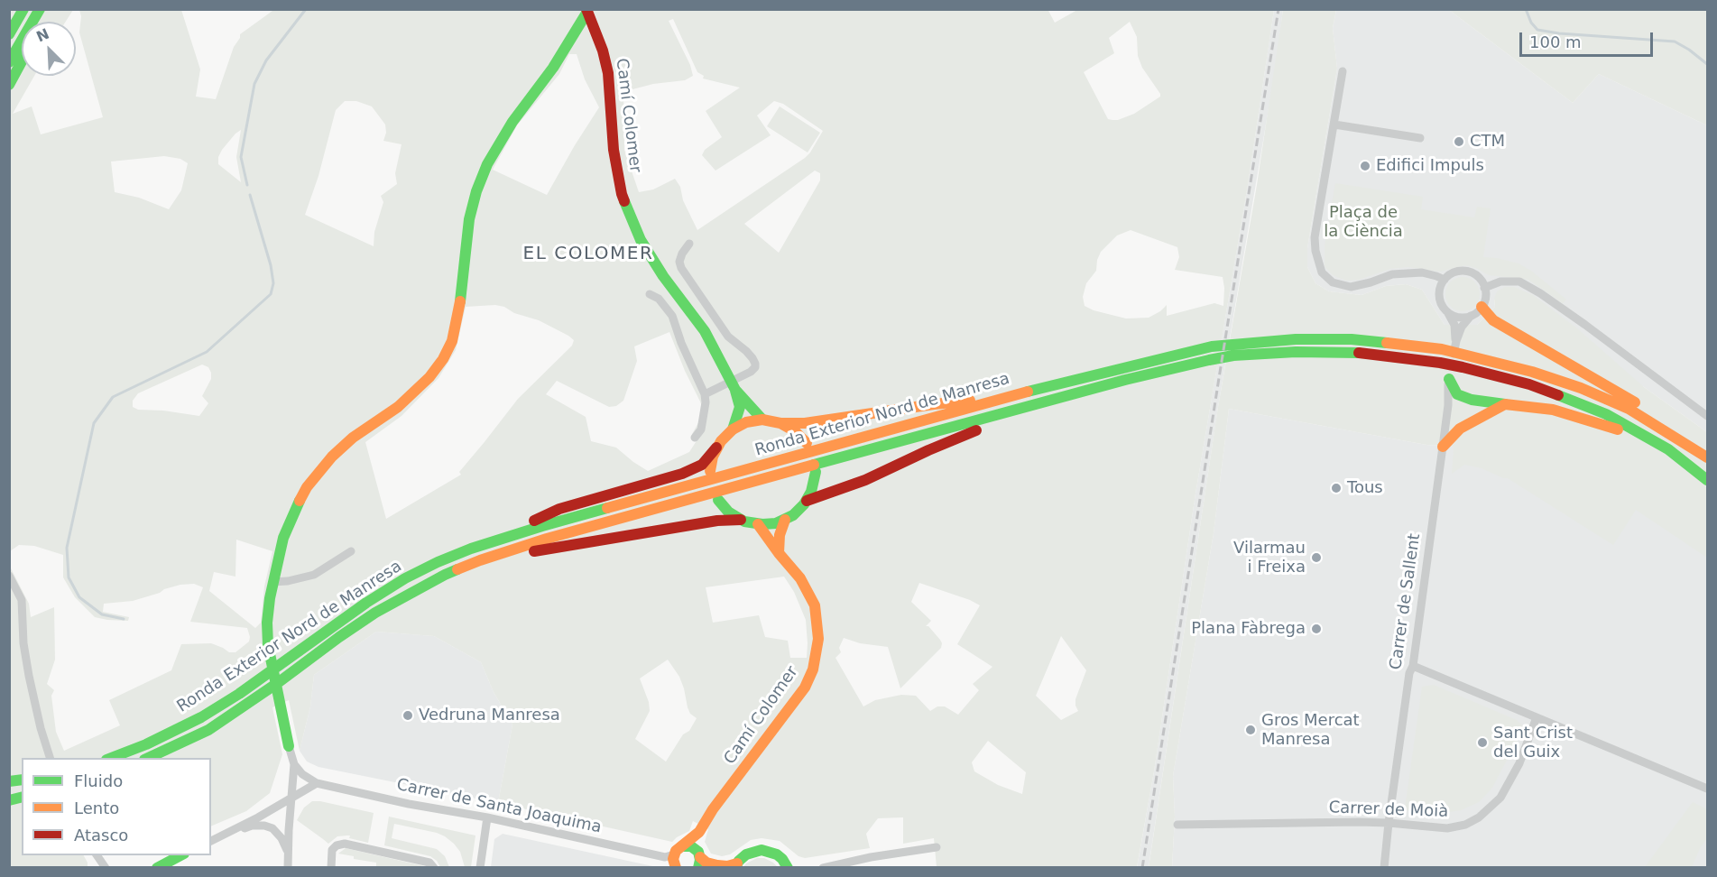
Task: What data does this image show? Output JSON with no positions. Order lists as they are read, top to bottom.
{
  "streets": {
    "main road": ["Camí Colomer", "Ronda Exterior Nord de Manresa"],
    "street": ["Carrer de Sallent", "Carrer de Santa Joaquima", "Carrer de Moià"]
  },
  "crossings": [
    ["Camí Colomer", "Carrer de Santa Joaquima"],
    ["Carrer de Sallent", "Carrer de Moià"]
  ],
  "districts": ["EL COLOMER"],
  "parks": ["Plaça de la Ciència"],
  "places": [
    "CTM",
    "Edifici Impuls",
    "Tous",
    "Vilarmau i Freixa",
    "Plana Fàbrega",
    "Vedruna Manresa",
    "Gros Mercat Manresa",
    "Sant Crist del Guix"
  ],
  "legend": ["Fluido", "Lento", "Atasco"],
  "scale_bar": "100 m",
  "north": "top left"
}
